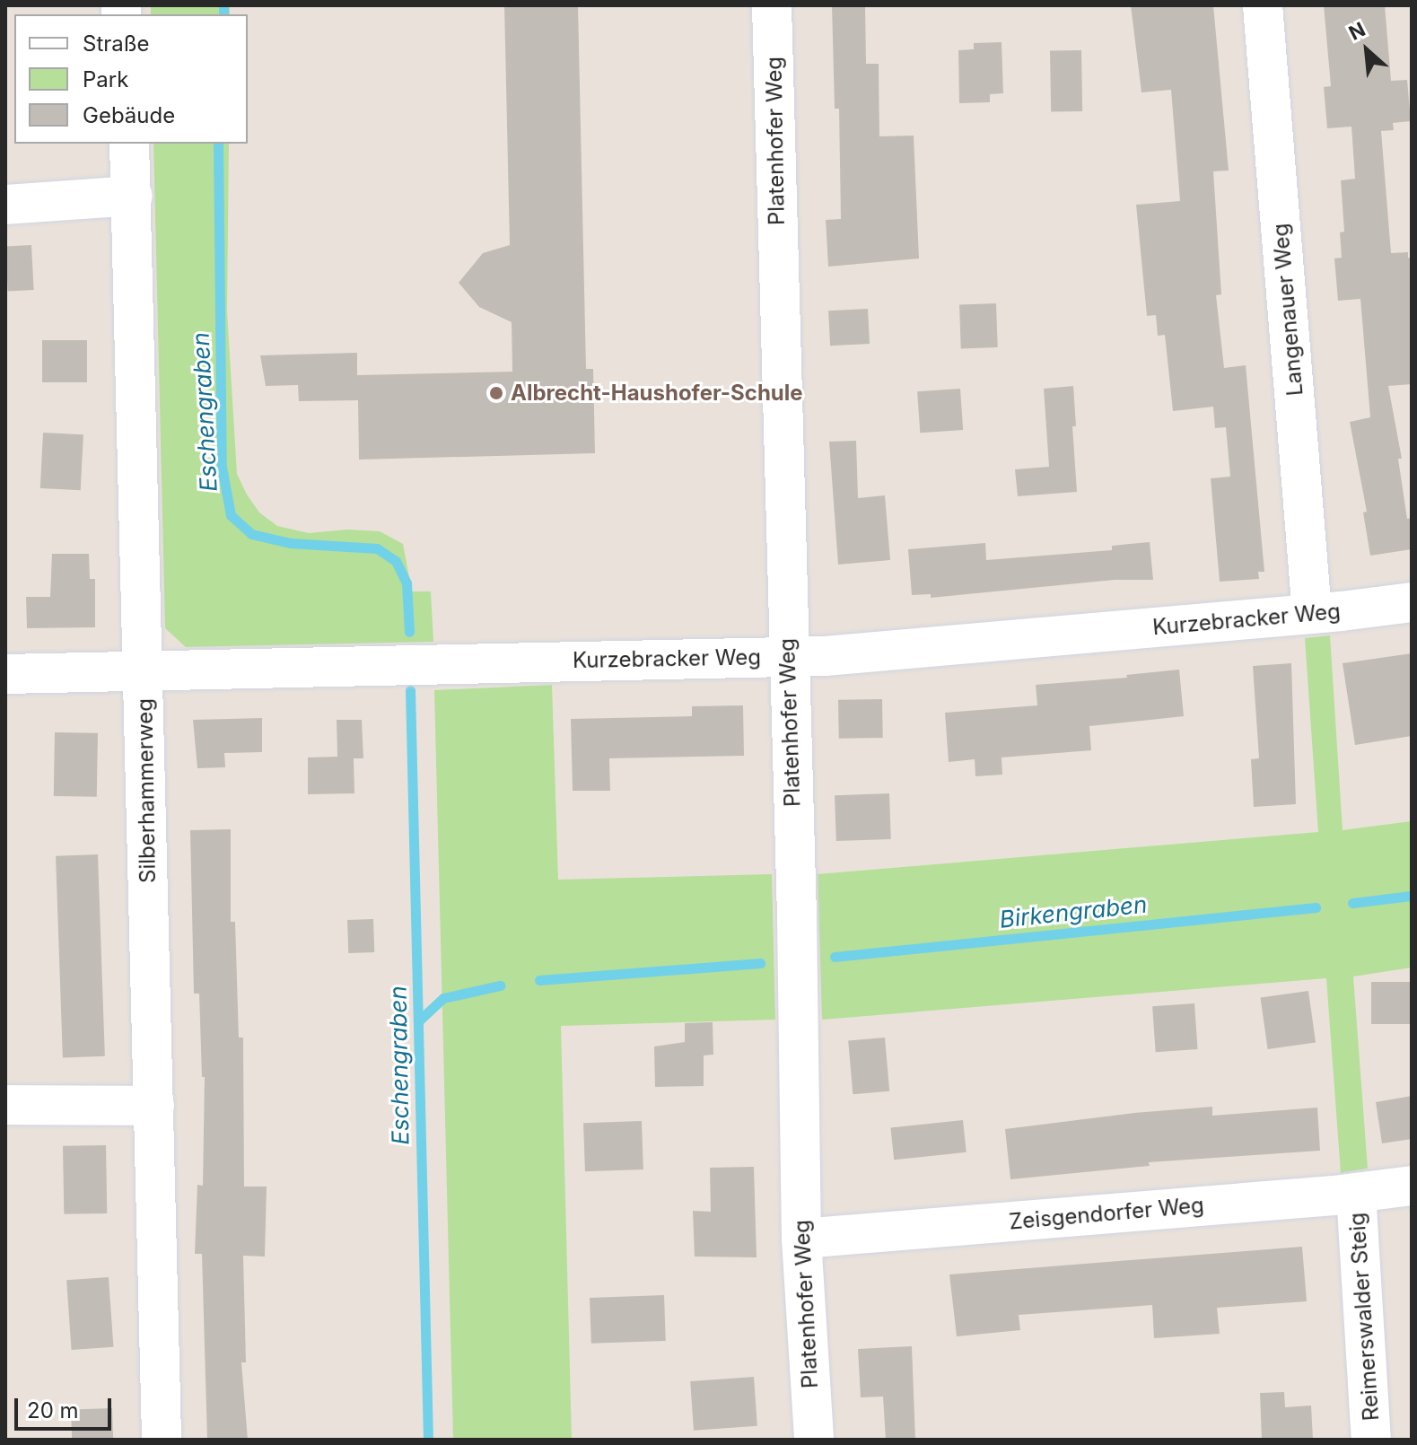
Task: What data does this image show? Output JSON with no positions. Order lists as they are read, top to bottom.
{
  "streets": {
    "street": [
      "Platenhofer Weg",
      "Langenauer Weg",
      "Kurzebracker Weg",
      "Silberhammerweg",
      "Zeisgendorfer Weg",
      "Reimerswalder Steig"
    ]
  },
  "crossings": [
    ["Platenhofer Weg", "Kurzebracker Weg"],
    ["Platenhofer Weg", "Zeisgendorfer Weg"],
    ["Langenauer Weg", "Kurzebracker Weg"],
    ["Kurzebracker Weg", "Silberhammerweg"],
    ["Zeisgendorfer Weg", "Reimerswalder Steig"]
  ],
  "water": ["Eschengraben", "Birkengraben"],
  "places": ["Albrecht-Haushofer-Schule"],
  "legend": ["Straße", "Park", "Gebäude"],
  "scale_bar": "20 m",
  "north": "top left"
}
